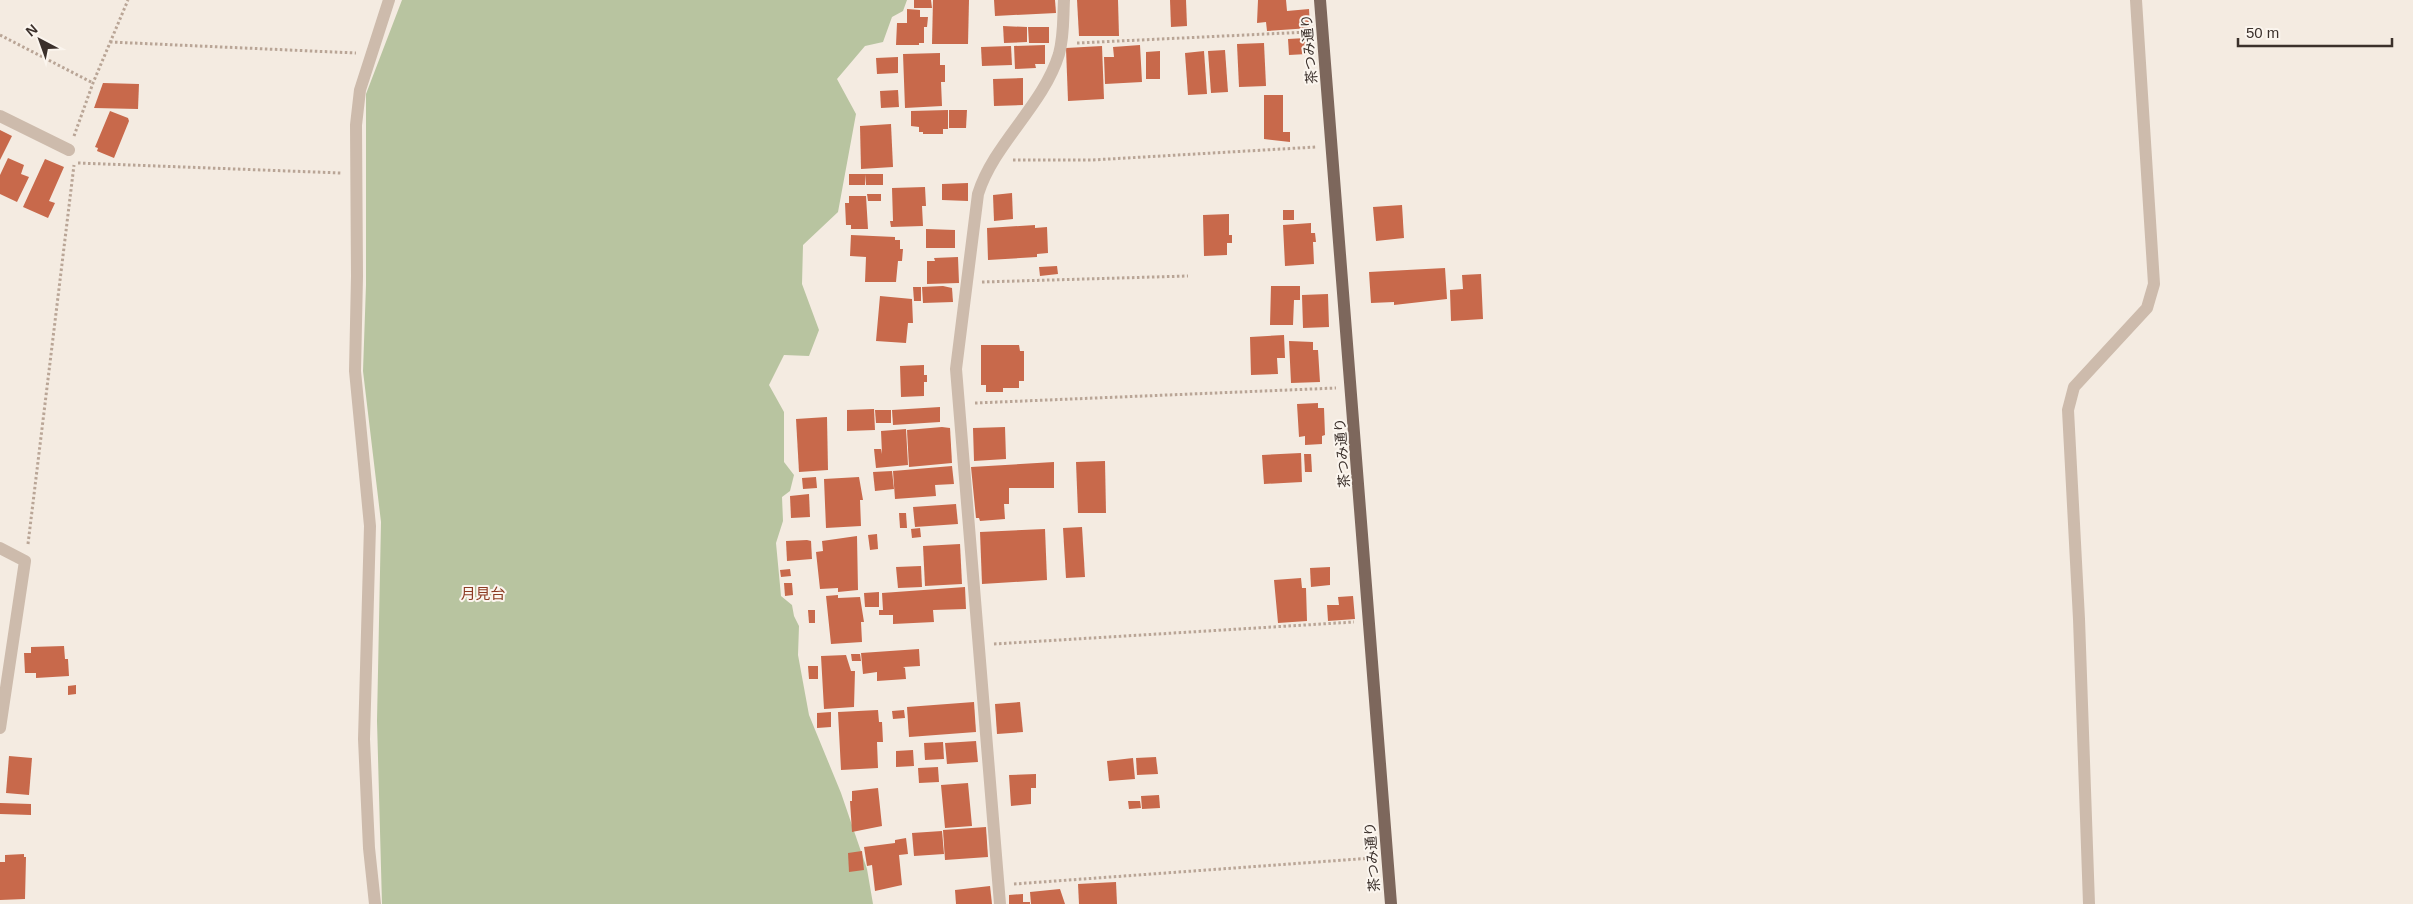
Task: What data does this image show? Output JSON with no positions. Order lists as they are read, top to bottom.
{
  "streets": {
    "main road": ["茶つみ通り"]
  },
  "districts": ["月見台"],
  "scale_bar": "50 m",
  "north": "top left"
}
